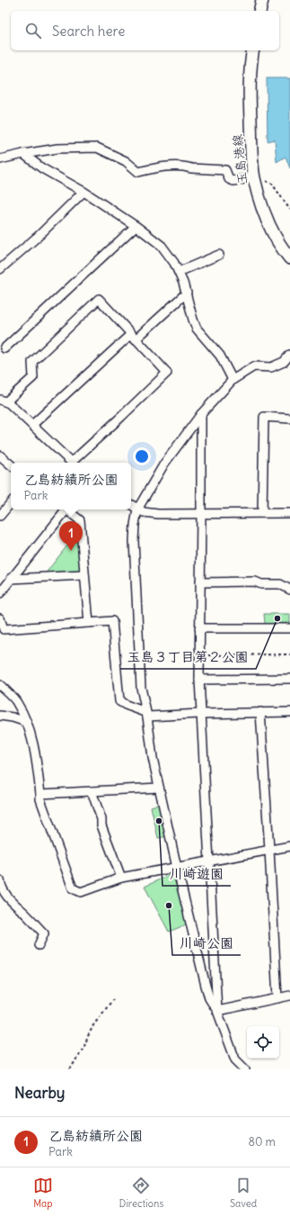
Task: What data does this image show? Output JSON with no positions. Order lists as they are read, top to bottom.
{
  "streets": {
    "main road": ["玉島港線"]
  },
  "places": ["玉島３丁目第２公園", "川崎遊園", "川崎公園"],
  "page": {
    "search": "Search here",
    "popup": ["乙島紡績所公園", "Park"],
    "pins": "1",
    "heading": "Nearby",
    "list": [
      {
        "mark": "1",
        "name": "乙島紡績所公園",
        "note": "Park",
        "value": "80 m"
      }
    ],
    "nav": ["Map", "Directions", "Saved"]
  }
}
